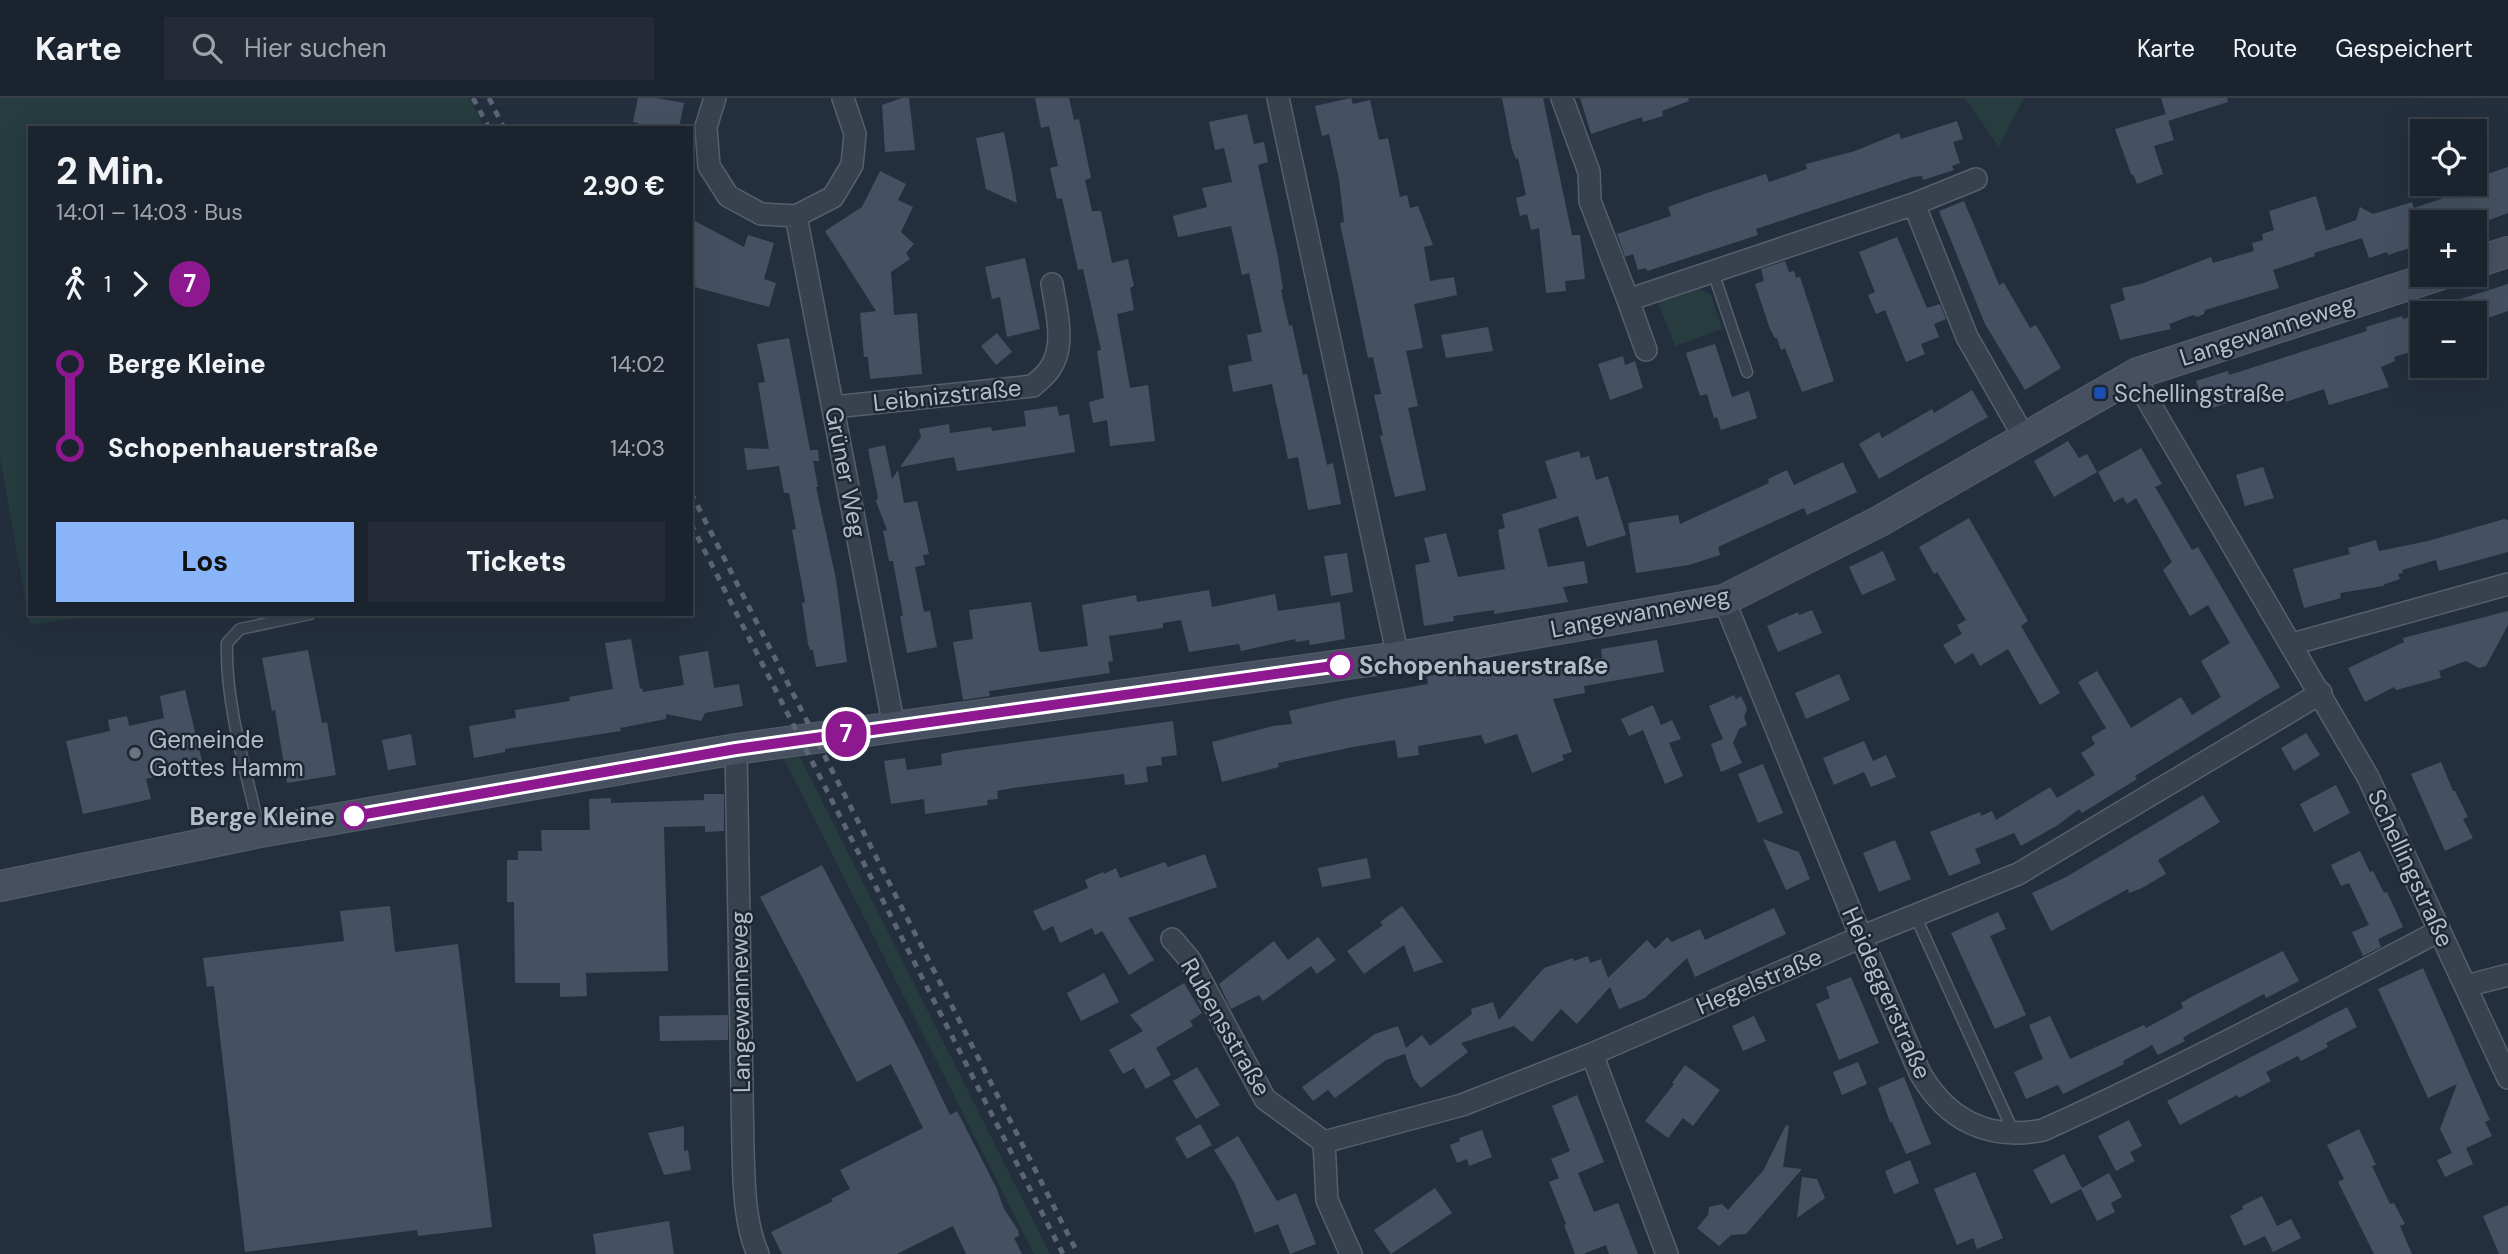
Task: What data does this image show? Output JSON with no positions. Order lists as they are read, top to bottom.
{
  "streets": {
    "street": [
      "Langewanneweg",
      "Leibnizstraße",
      "Grüner Weg",
      "Schellingstraße",
      "Hegelstraße",
      "Heideggerstraße",
      "Rubensstraße"
    ]
  },
  "crossings": [
    ["Langewanneweg", "Grüner Weg"],
    ["Langewanneweg", "Schellingstraße"],
    ["Langewanneweg", "Heideggerstraße"],
    ["Leibnizstraße", "Grüner Weg"],
    ["Schellingstraße", "Hegelstraße"],
    ["Schellingstraße", "Heideggerstraße"],
    ["Hegelstraße", "Heideggerstraße"],
    ["Hegelstraße", "Rubensstraße"]
  ],
  "places": {
    "transit": ["Schellingstraße"],
    "other": ["Schopenhauerstraße", "Gemeinde Gottes Hamm", "Berge Kleine"]
  },
  "lines": ["bus line 7"],
  "page": {
    "header": "Karte",
    "search": "Hier suchen",
    "nav": ["Karte", "Route", "Gespeichert"],
    "on_map": "7",
    "map_buttons": ["+", "−"],
    "heading": ["2 Min.", "14:01 – 14:03 · Bus", "2.90 €"],
    "legs": ["1", "7"],
    "list": [
      {
        "name": "Berge Kleine",
        "value": "14:02"
      },
      {
        "name": "Schopenhauerstraße",
        "value": "14:03"
      }
    ],
    "buttons": ["Los", "Tickets"]
  }
}
